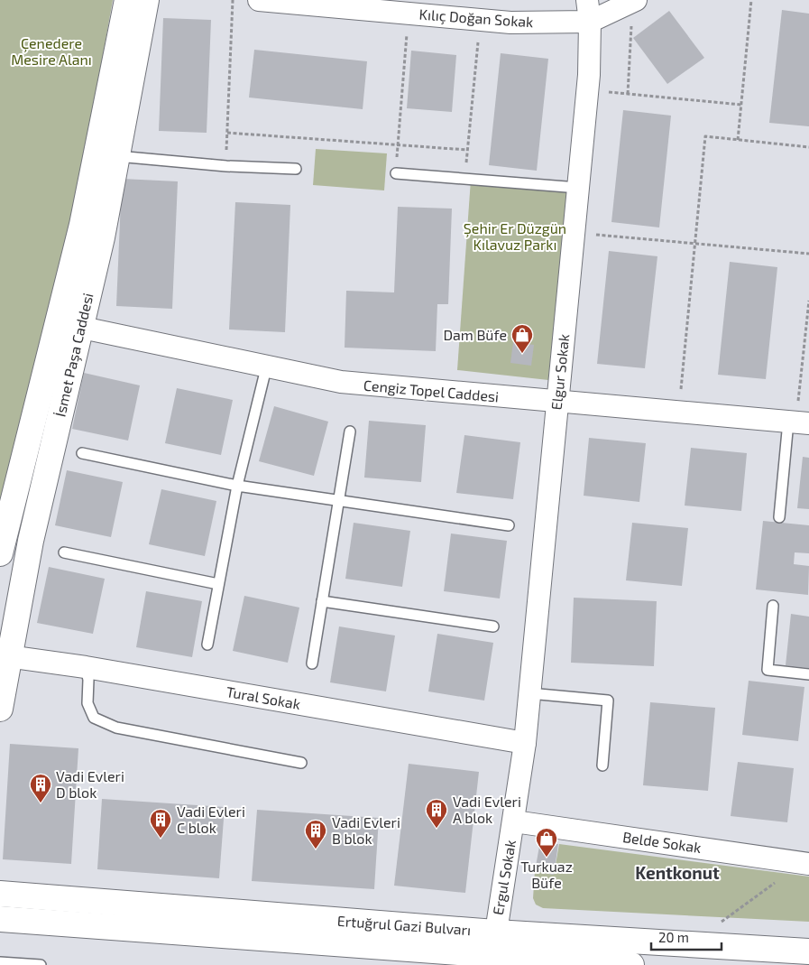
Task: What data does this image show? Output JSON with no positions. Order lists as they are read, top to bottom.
{
  "streets": {
    "main road": ["İsmet Paşa Caddesi", "Ertuğrul Gazi Bulvarı"],
    "street": [
      "Kılıç Doğan Sokak",
      "Elgur Sokak",
      "Cengiz Topel Caddesi",
      "Tural Sokak",
      "Belde Sokak",
      "Ergul Sokak"
    ]
  },
  "crossings": [
    ["Kılıç Doğan Sokak", "Elgur Sokak"],
    ["İsmet Paşa Caddesi", "Cengiz Topel Caddesi"],
    ["İsmet Paşa Caddesi", "Tural Sokak"],
    ["Elgur Sokak", "Cengiz Topel Caddesi"],
    ["Elgur Sokak", "Tural Sokak"],
    ["Elgur Sokak", "Ergul Sokak"],
    ["Tural Sokak", "Ergul Sokak"],
    ["Belde Sokak", "Ergul Sokak"],
    ["Ergul Sokak", "Ertuğrul Gazi Bulvarı"]
  ],
  "districts": ["Kentkonut"],
  "parks": ["Çenedere Mesire Alanı", "Şehir Er Düzgün Kılavuz Parkı"],
  "places": {
    "shop": ["Dam Büfe", "Turkuaz Büfe"],
    "building": [
      "Vadi Evleri D blok",
      "Vadi Evleri A blok",
      "Vadi Evleri C blok",
      "Vadi Evleri B blok"
    ]
  },
  "scale_bar": "20 m"
}
